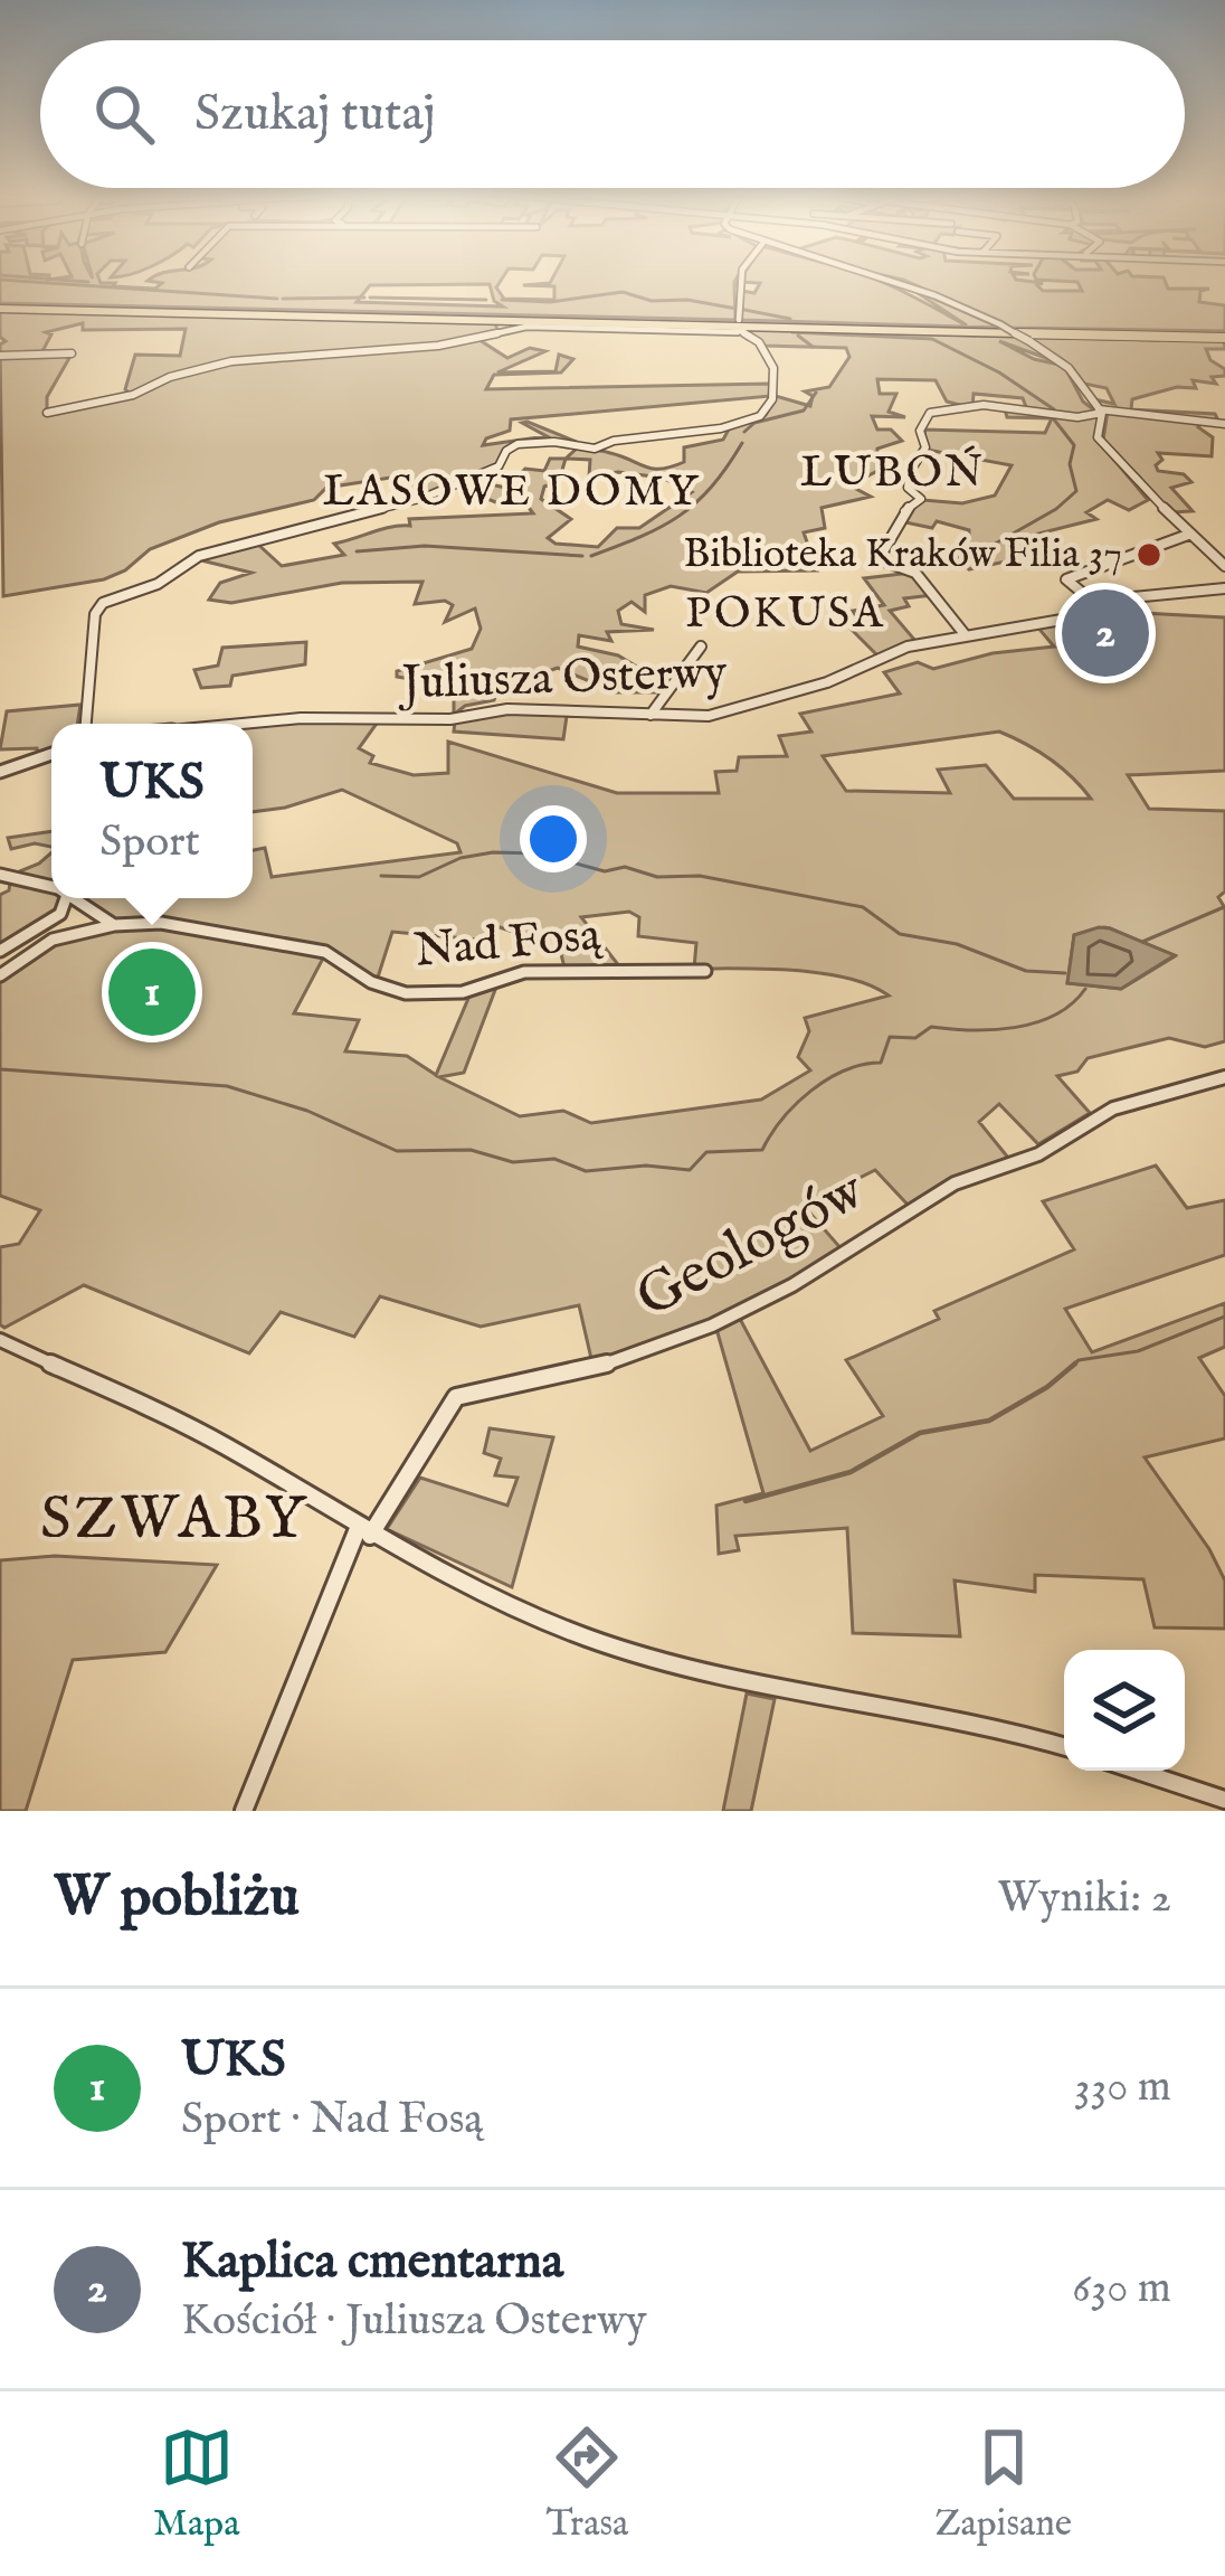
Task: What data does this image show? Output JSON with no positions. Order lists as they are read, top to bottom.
{
  "streets": {
    "street": ["Juliusza Osterwy", "Nad Fosą", "Geologów"]
  },
  "districts": [
    "LUBOŃ",
    "LASOWE DOMY",
    "POKUSA",
    "SZWABY"
  ],
  "places": ["Biblioteka Kraków Filia 37"],
  "page": {
    "search": "Szukaj tutaj",
    "pins": ["2", "1"],
    "popup": ["UKS", "Sport"],
    "heading": ["W pobliżu", "Wyniki: 2"],
    "list": [
      {
        "mark": "1",
        "name": "UKS",
        "note": "Sport · Nad Fosą",
        "value": "330 m"
      },
      {
        "mark": "2",
        "name": "Kaplica cmentarna",
        "note": "Kościół · Juliusza Osterwy",
        "value": "630 m"
      }
    ],
    "nav": ["Mapa", "Trasa", "Zapisane"]
  }
}
